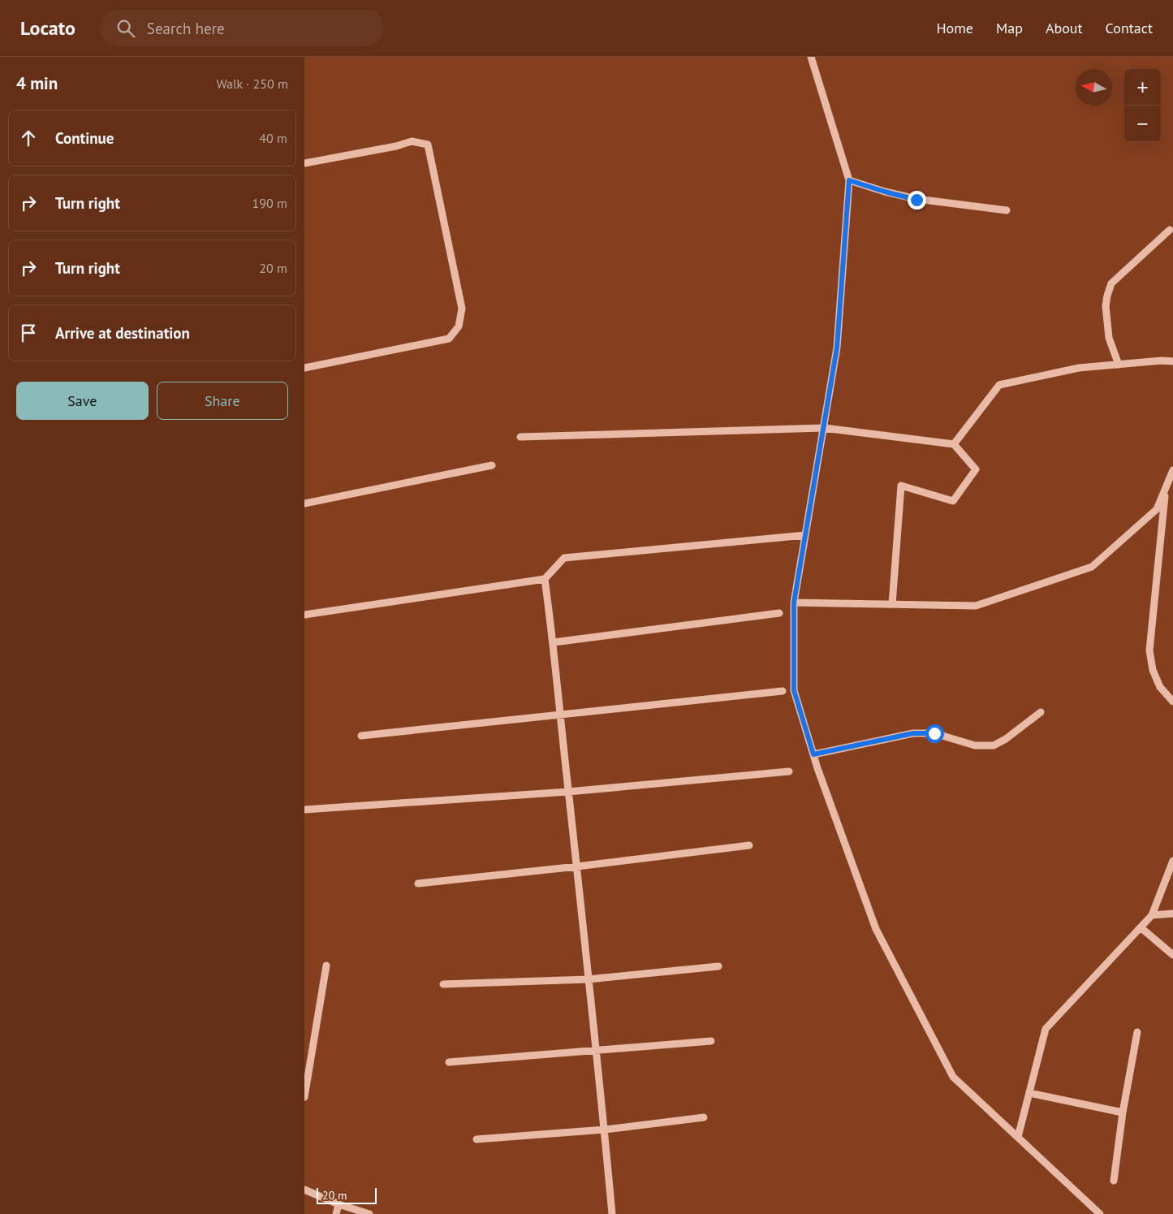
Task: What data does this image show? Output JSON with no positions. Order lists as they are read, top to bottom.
{
  "scale_bar": "20 m",
  "north": "left",
  "page": {
    "header": "Locato",
    "search": "Search here",
    "nav": [
      "Home",
      "Map",
      "About",
      "Contact"
    ],
    "heading": ["4 min", "Walk · 250 m"],
    "map_buttons": ["+", "−"],
    "list": [
      ["Continue", "40 m"],
      ["Turn right", "190 m"],
      ["Turn right", "20 m"],
      "Arrive at destination"
    ],
    "buttons": ["Save", "Share"],
    "scale": "20 m"
  }
}
